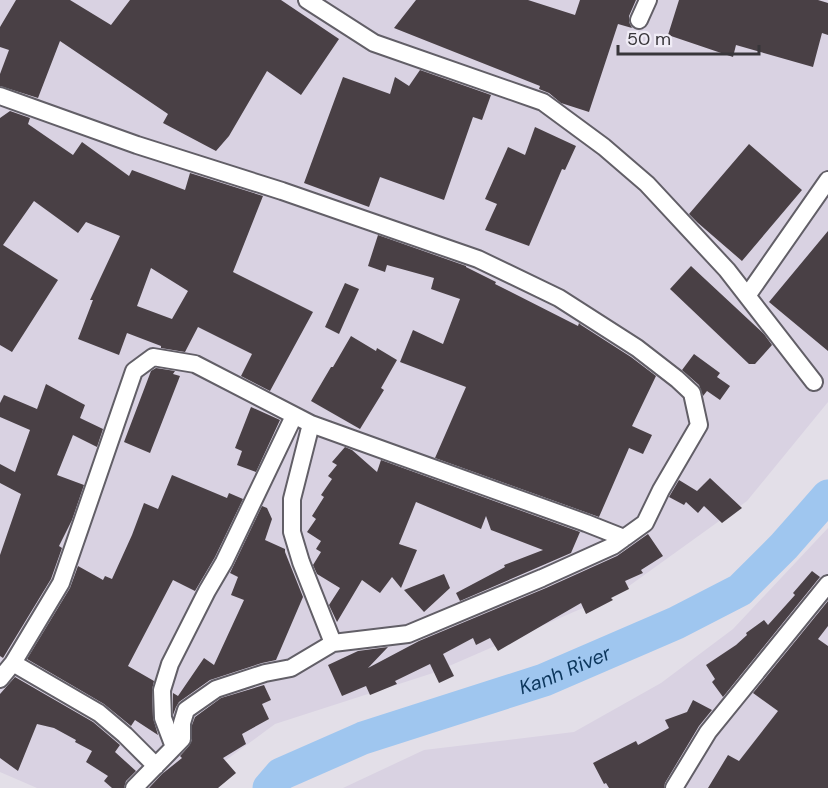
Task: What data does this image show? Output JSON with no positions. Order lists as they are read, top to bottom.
{
  "water": ["Kanh River"],
  "scale_bar": "50 m"
}
